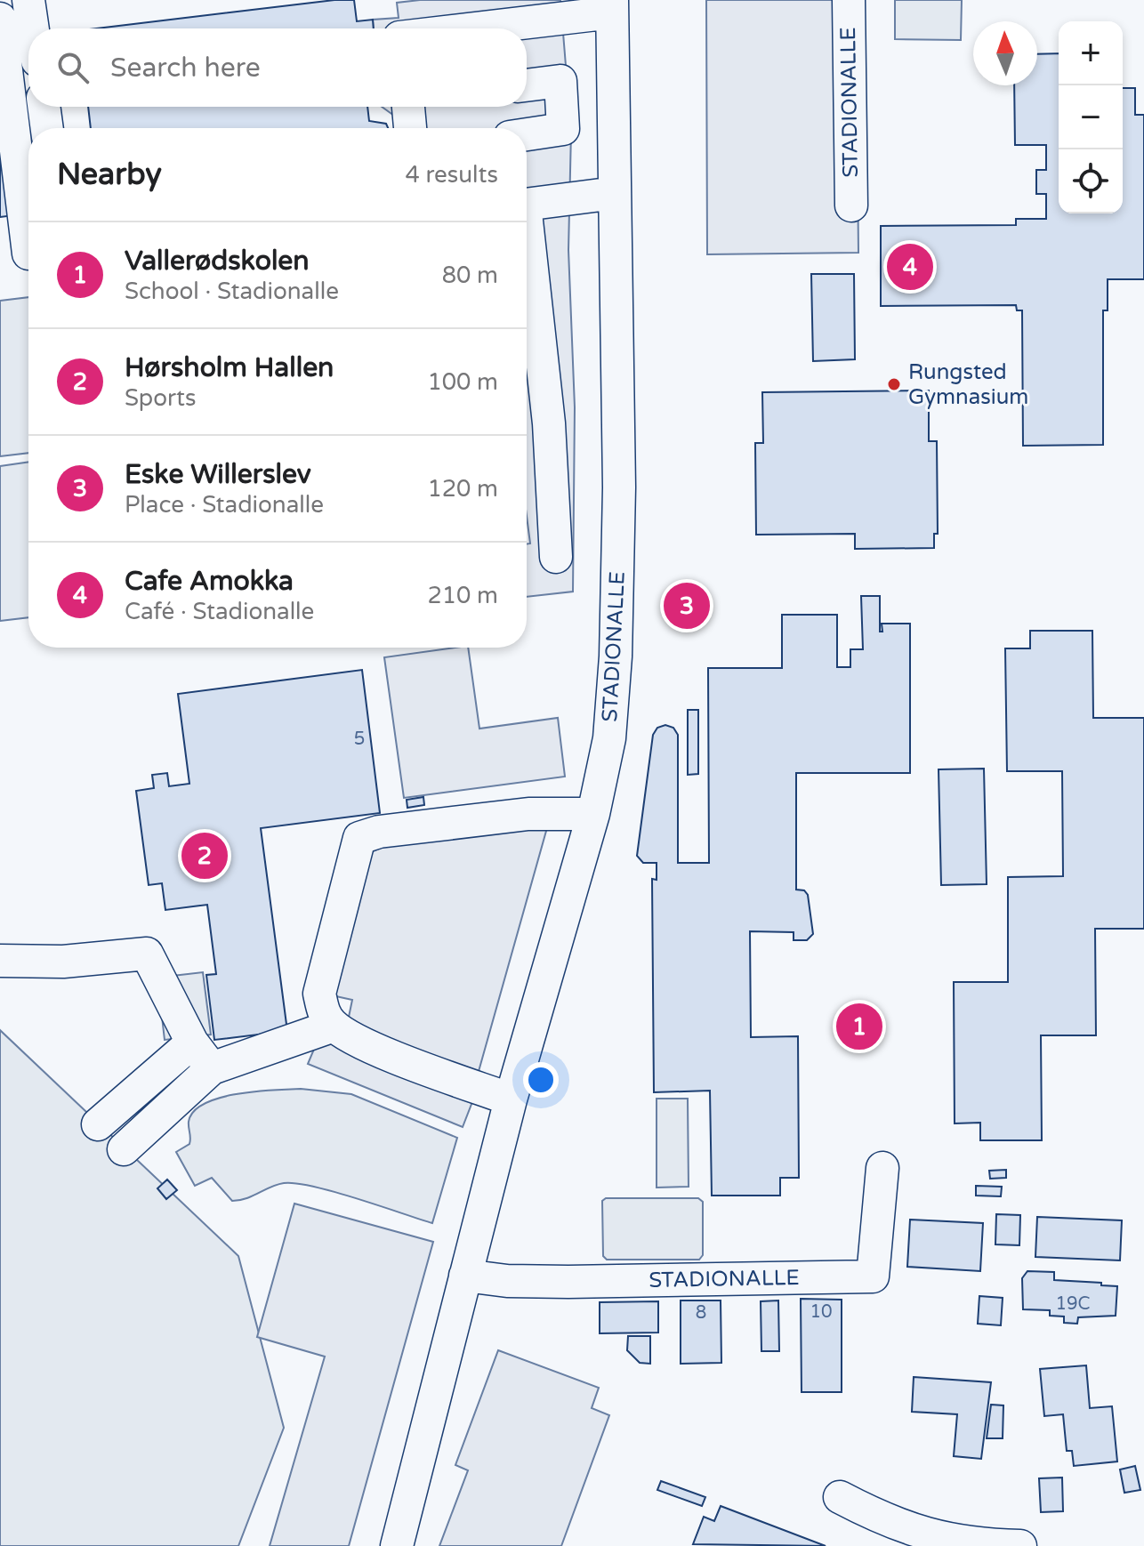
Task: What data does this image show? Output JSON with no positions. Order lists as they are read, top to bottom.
{
  "streets": {
    "street": ["STADIONALLE"]
  },
  "places": ["Rungsted Gymnasium"],
  "house_numbers": [
    "5",
    "19C",
    "10",
    "8"
  ],
  "north": "top",
  "page": {
    "map_buttons": ["+", "−"],
    "search": "Search here",
    "heading": ["Nearby", "4 results"],
    "list": [
      {
        "mark": "1",
        "name": "Vallerødskolen",
        "note": "School · Stadionalle",
        "value": "80 m"
      },
      {
        "mark": "2",
        "name": "Hørsholm Hallen",
        "note": "Sports",
        "value": "100 m"
      },
      {
        "mark": "3",
        "name": "Eske Willerslev",
        "note": "Place · Stadionalle",
        "value": "120 m"
      },
      {
        "mark": "4",
        "name": "Cafe Amokka",
        "note": "Café · Stadionalle",
        "value": "210 m"
      }
    ],
    "pins": [
      "4",
      "3",
      "2",
      "1"
    ]
  }
}
